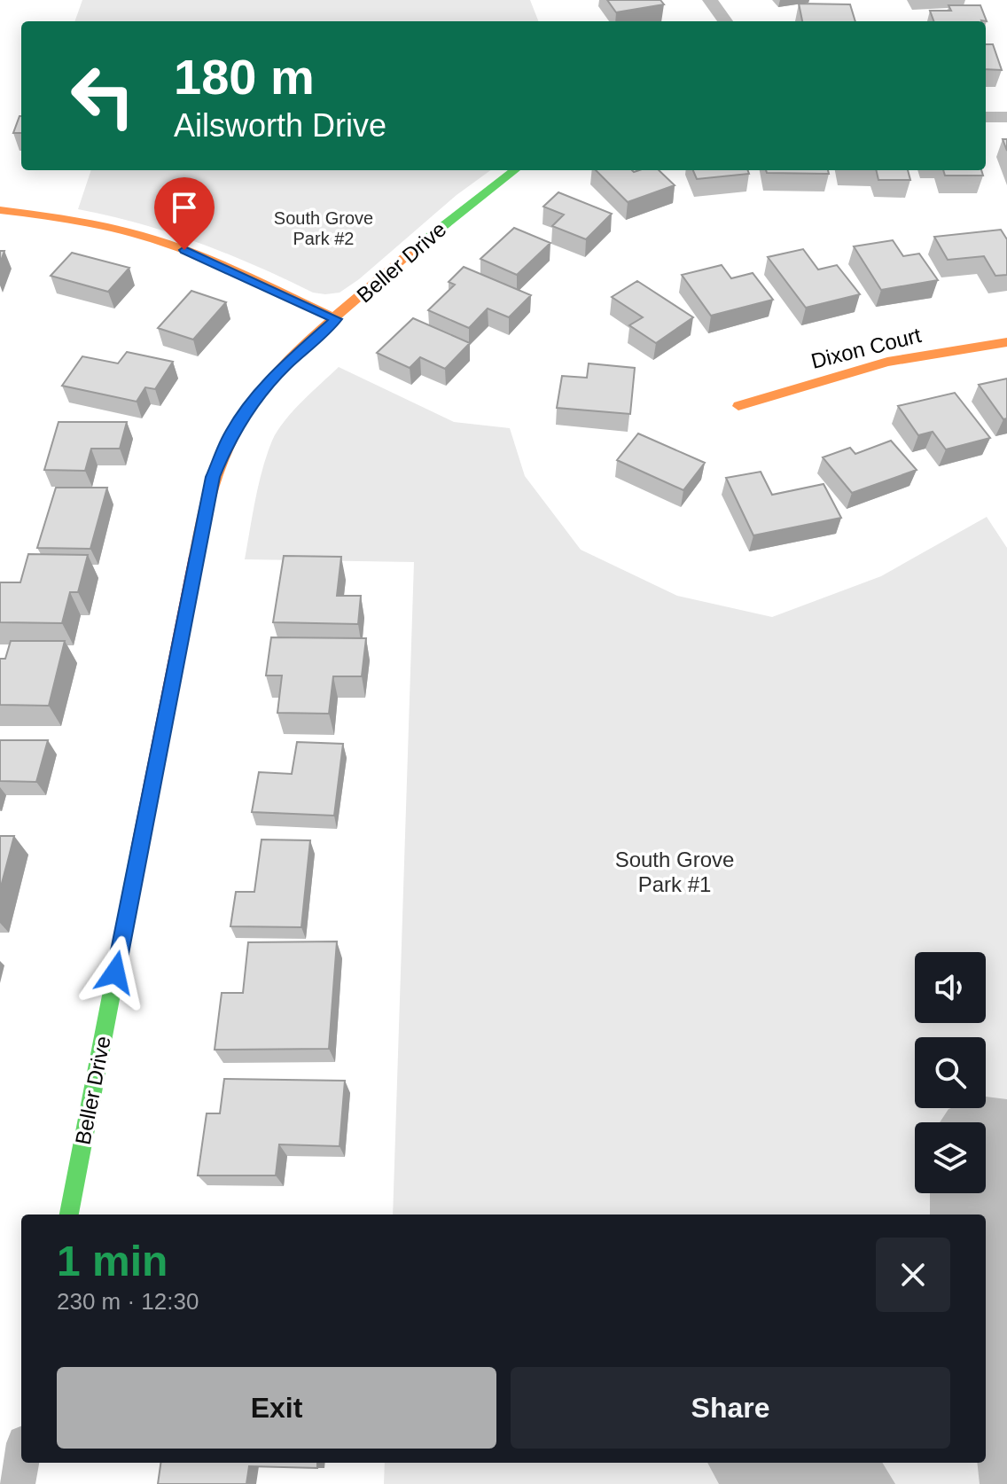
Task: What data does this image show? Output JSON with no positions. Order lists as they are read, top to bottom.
{
  "streets": {
    "street": ["Beller Drive", "Dixon Court"]
  },
  "parks": ["South Grove Park #2", "South Grove Park #1"],
  "page": {
    "turn": ["180 m", "Ailsworth Drive"],
    "heading": ["1 min", "230 m · 12:30"],
    "buttons": ["Exit", "Share"]
  }
}
